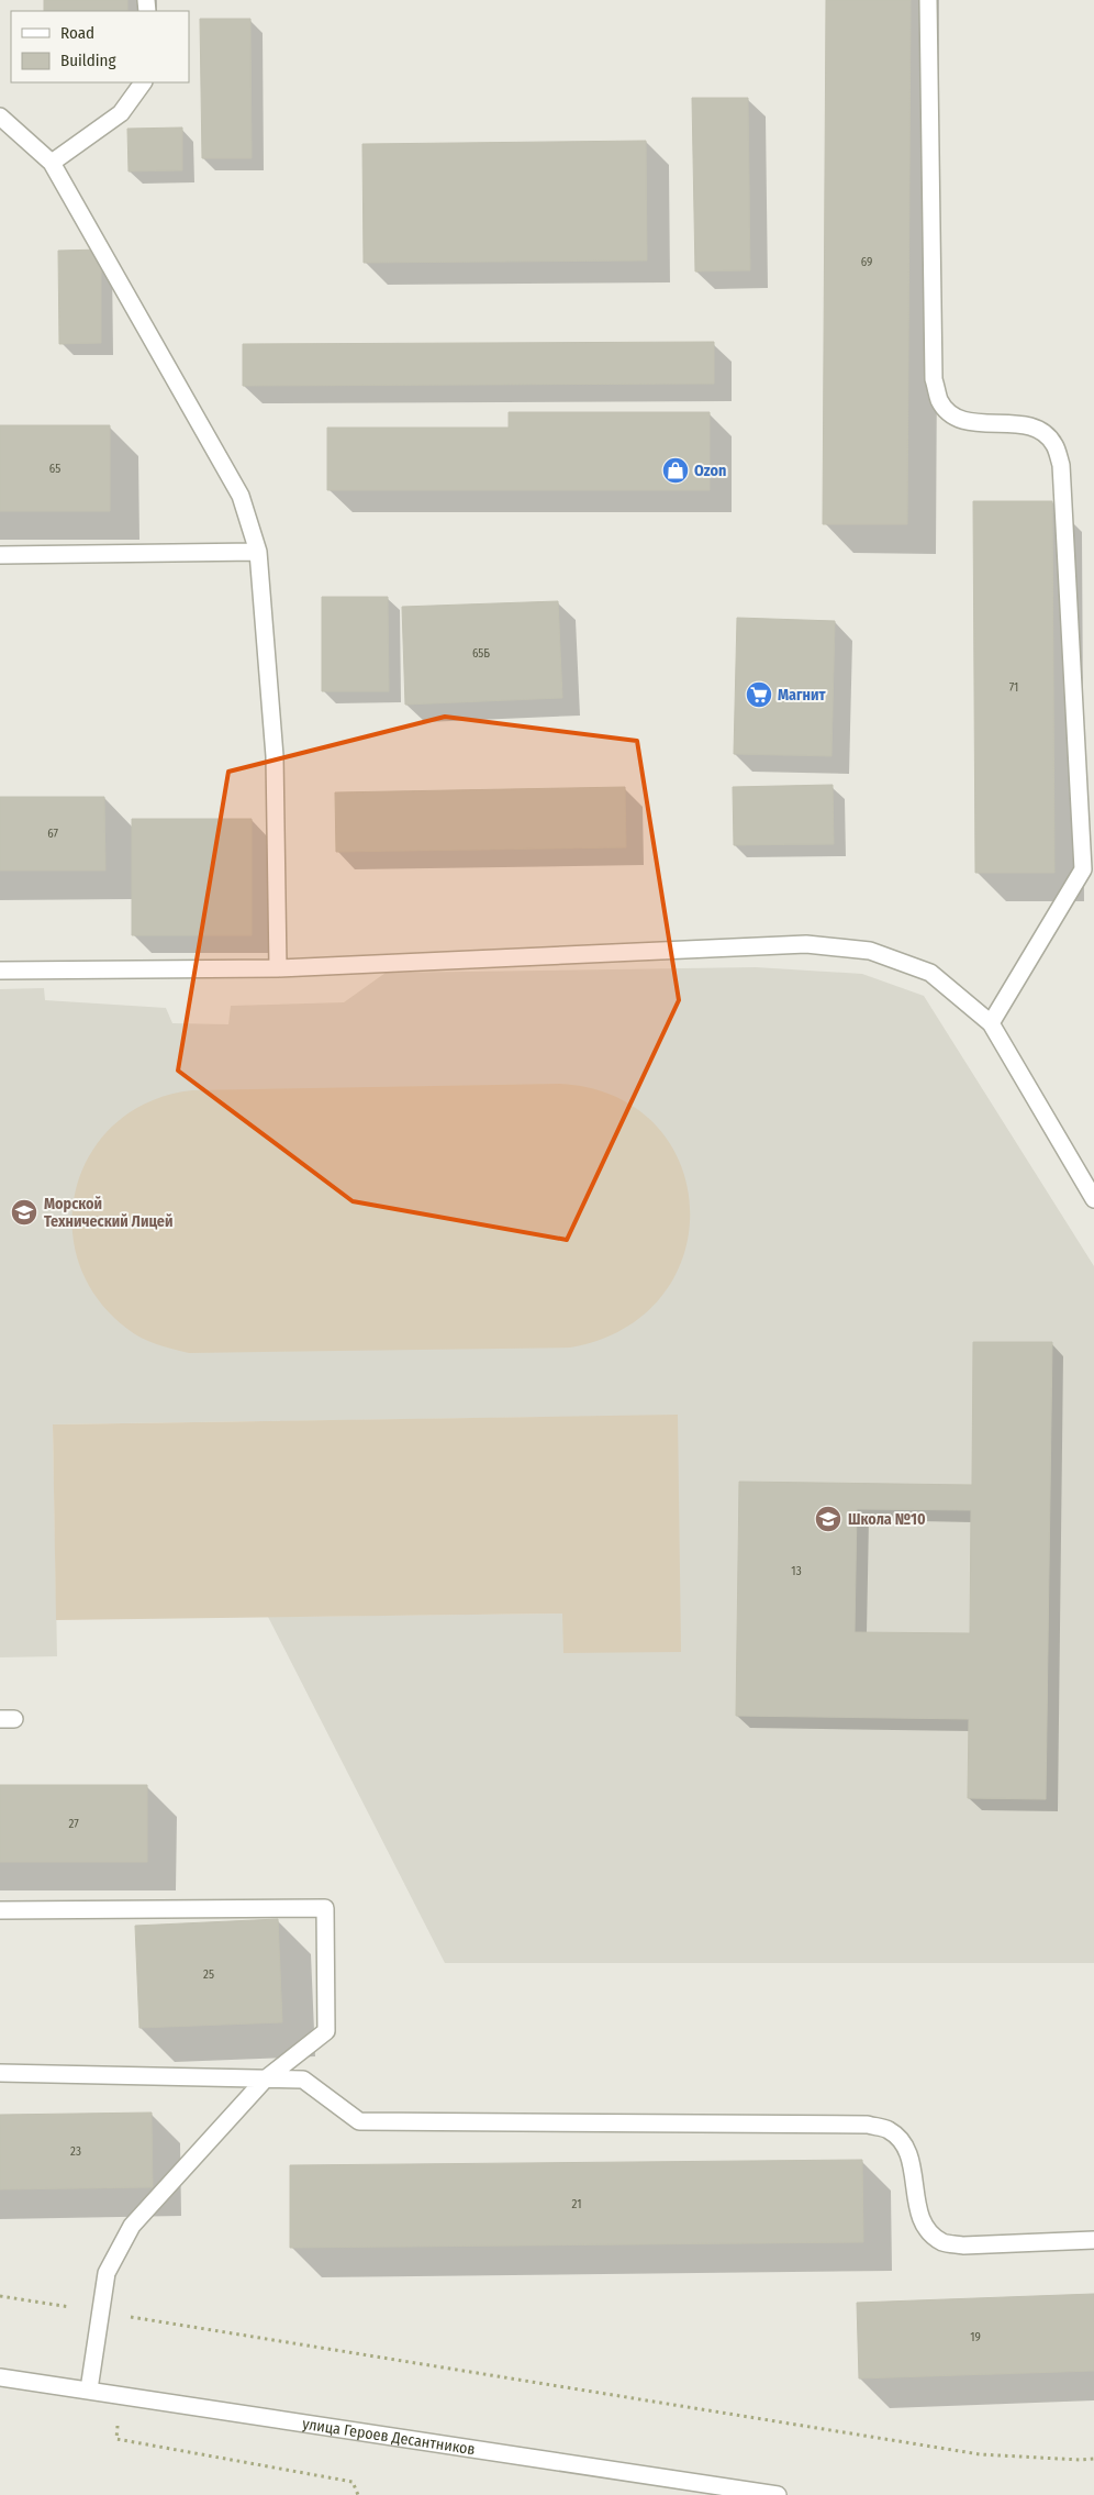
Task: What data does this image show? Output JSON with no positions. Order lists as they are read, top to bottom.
{
  "streets": {
    "street": ["улица Героев Десантников"]
  },
  "places": {
    "shop": ["Ozon"],
    "supermarket": ["Магнит"],
    "school or university": ["Морской Технический Лицей", "Школа №10"]
  },
  "house_numbers": [
    "69",
    "65",
    "65Б",
    "71",
    "67",
    "13",
    "27",
    "25",
    "23",
    "21",
    "19"
  ],
  "legend": ["Road", "Building"]
}
